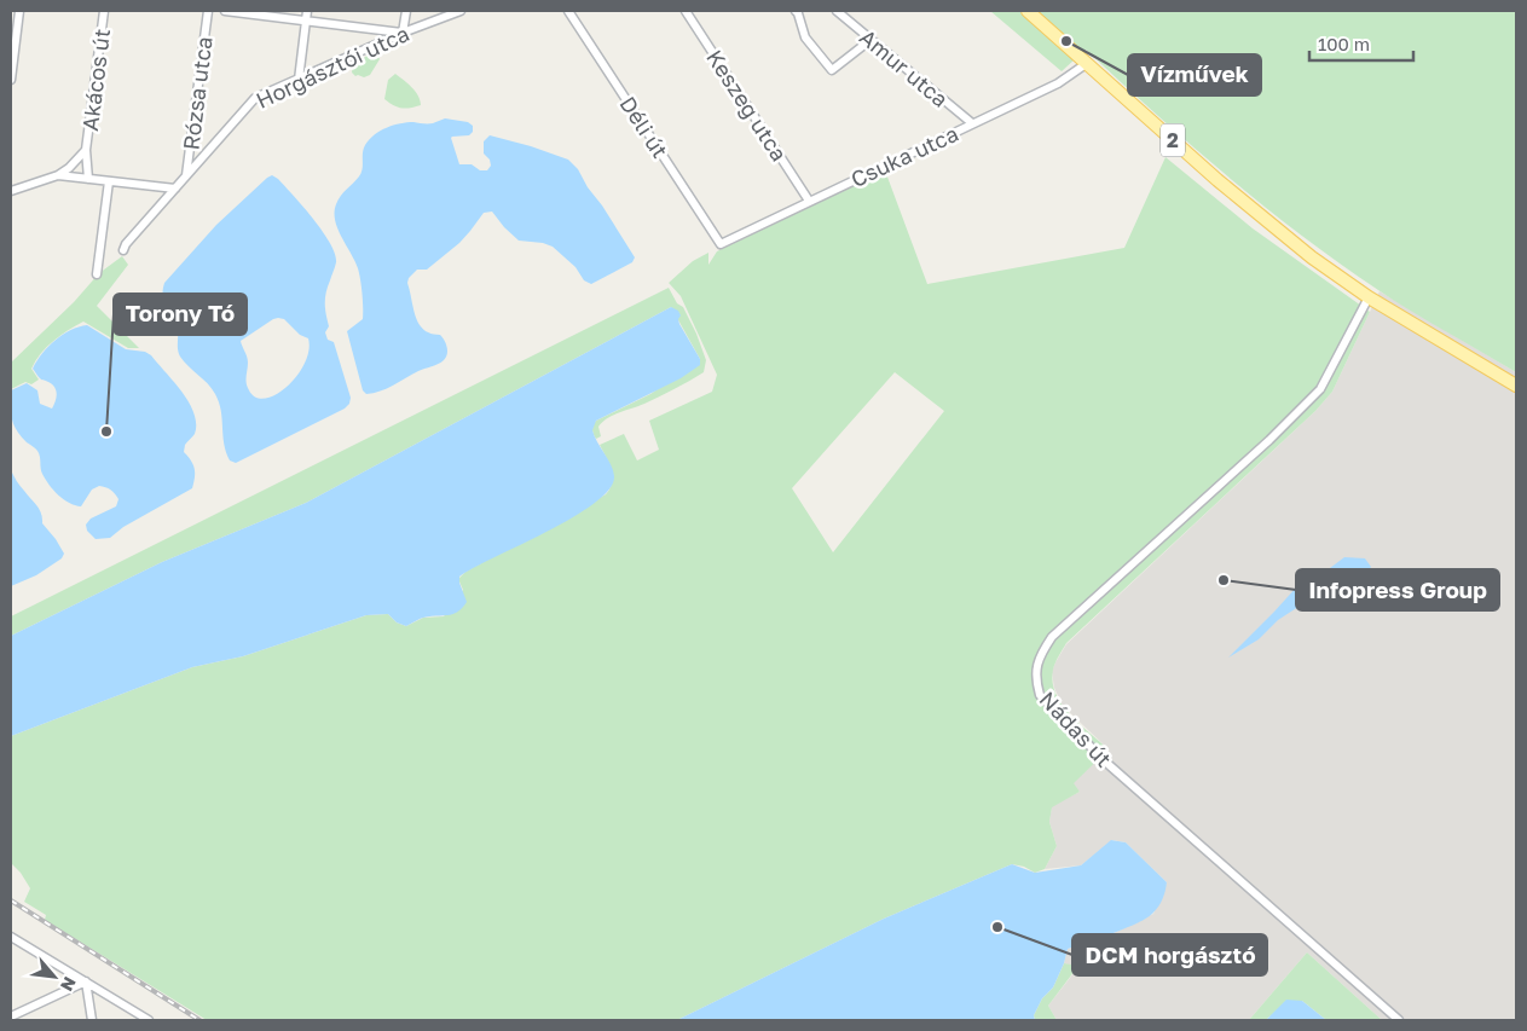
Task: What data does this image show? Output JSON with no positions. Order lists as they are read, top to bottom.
{
  "streets": {
    "main road": ["2"],
    "street": [
      "Horgásztói utca",
      "Amur utca",
      "Akácos út",
      "Rózsa utca",
      "Keszeg utca",
      "Déli út",
      "Csuka utca",
      "Nádas út"
    ]
  },
  "crossings": [
    ["Horgásztói utca", "Rózsa utca"],
    ["Amur utca", "Csuka utca"],
    ["Keszeg utca", "Csuka utca"],
    ["Déli út", "Csuka utca"],
    ["2", "Csuka utca"],
    ["2", "Nádas út"]
  ],
  "places": [
    "Vízművek",
    "Torony Tó",
    "Infopress Group",
    "DCM horgásztó"
  ],
  "scale_bar": "100 m",
  "north": "bottom right"
}
